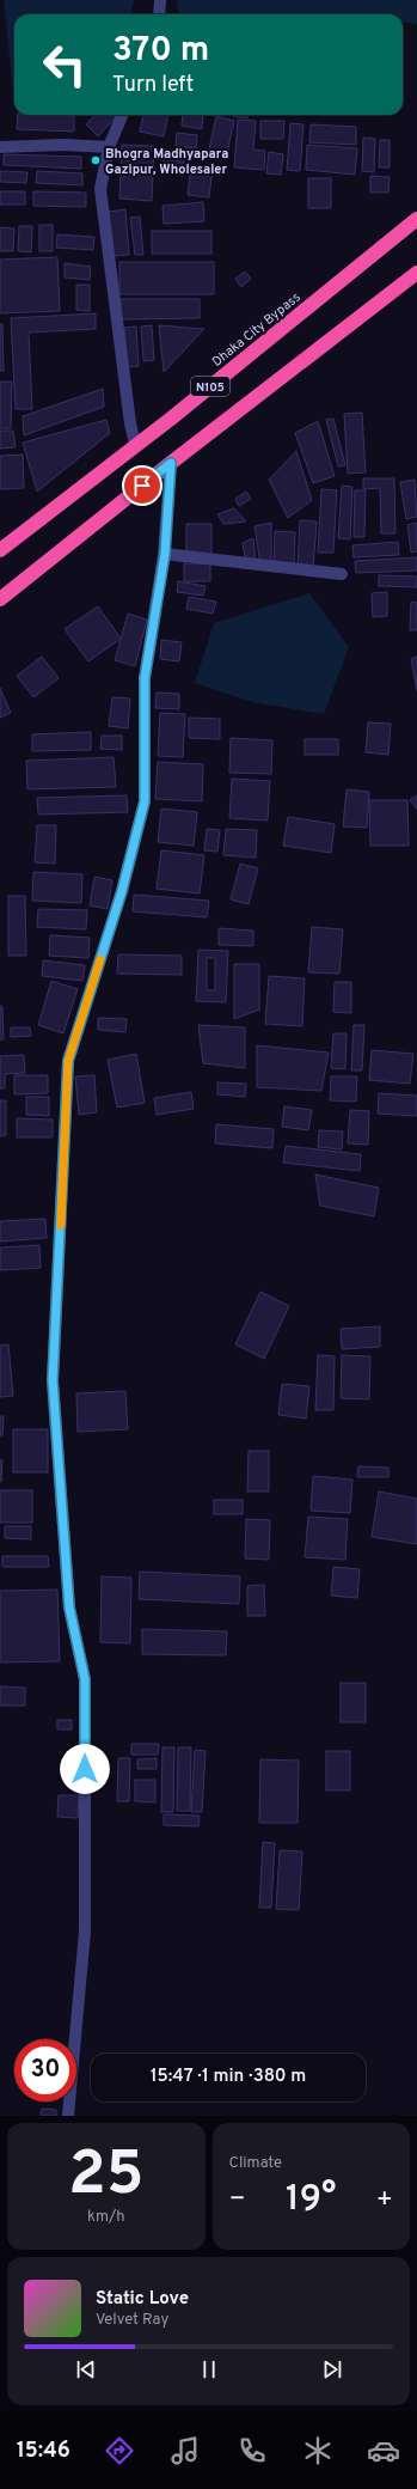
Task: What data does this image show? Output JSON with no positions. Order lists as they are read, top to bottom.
{
  "streets": {
    "highway": ["Dhaka City Bypass", "N105"]
  },
  "places": ["Bhogra Madhyapara Gazipur, Wholesaler"],
  "page": {
    "turn": ["370 m", "Turn left"],
    "limit": "30",
    "trip": "15:47 · 1 min · 380 m",
    "tile": [
      ["25", "km/h"],
      "Climate"
    ],
    "heat": ["−", "19°", "+"],
    "song": ["Static Love", "Velvet Ray"],
    "tabs": "15:46"
  }
}
